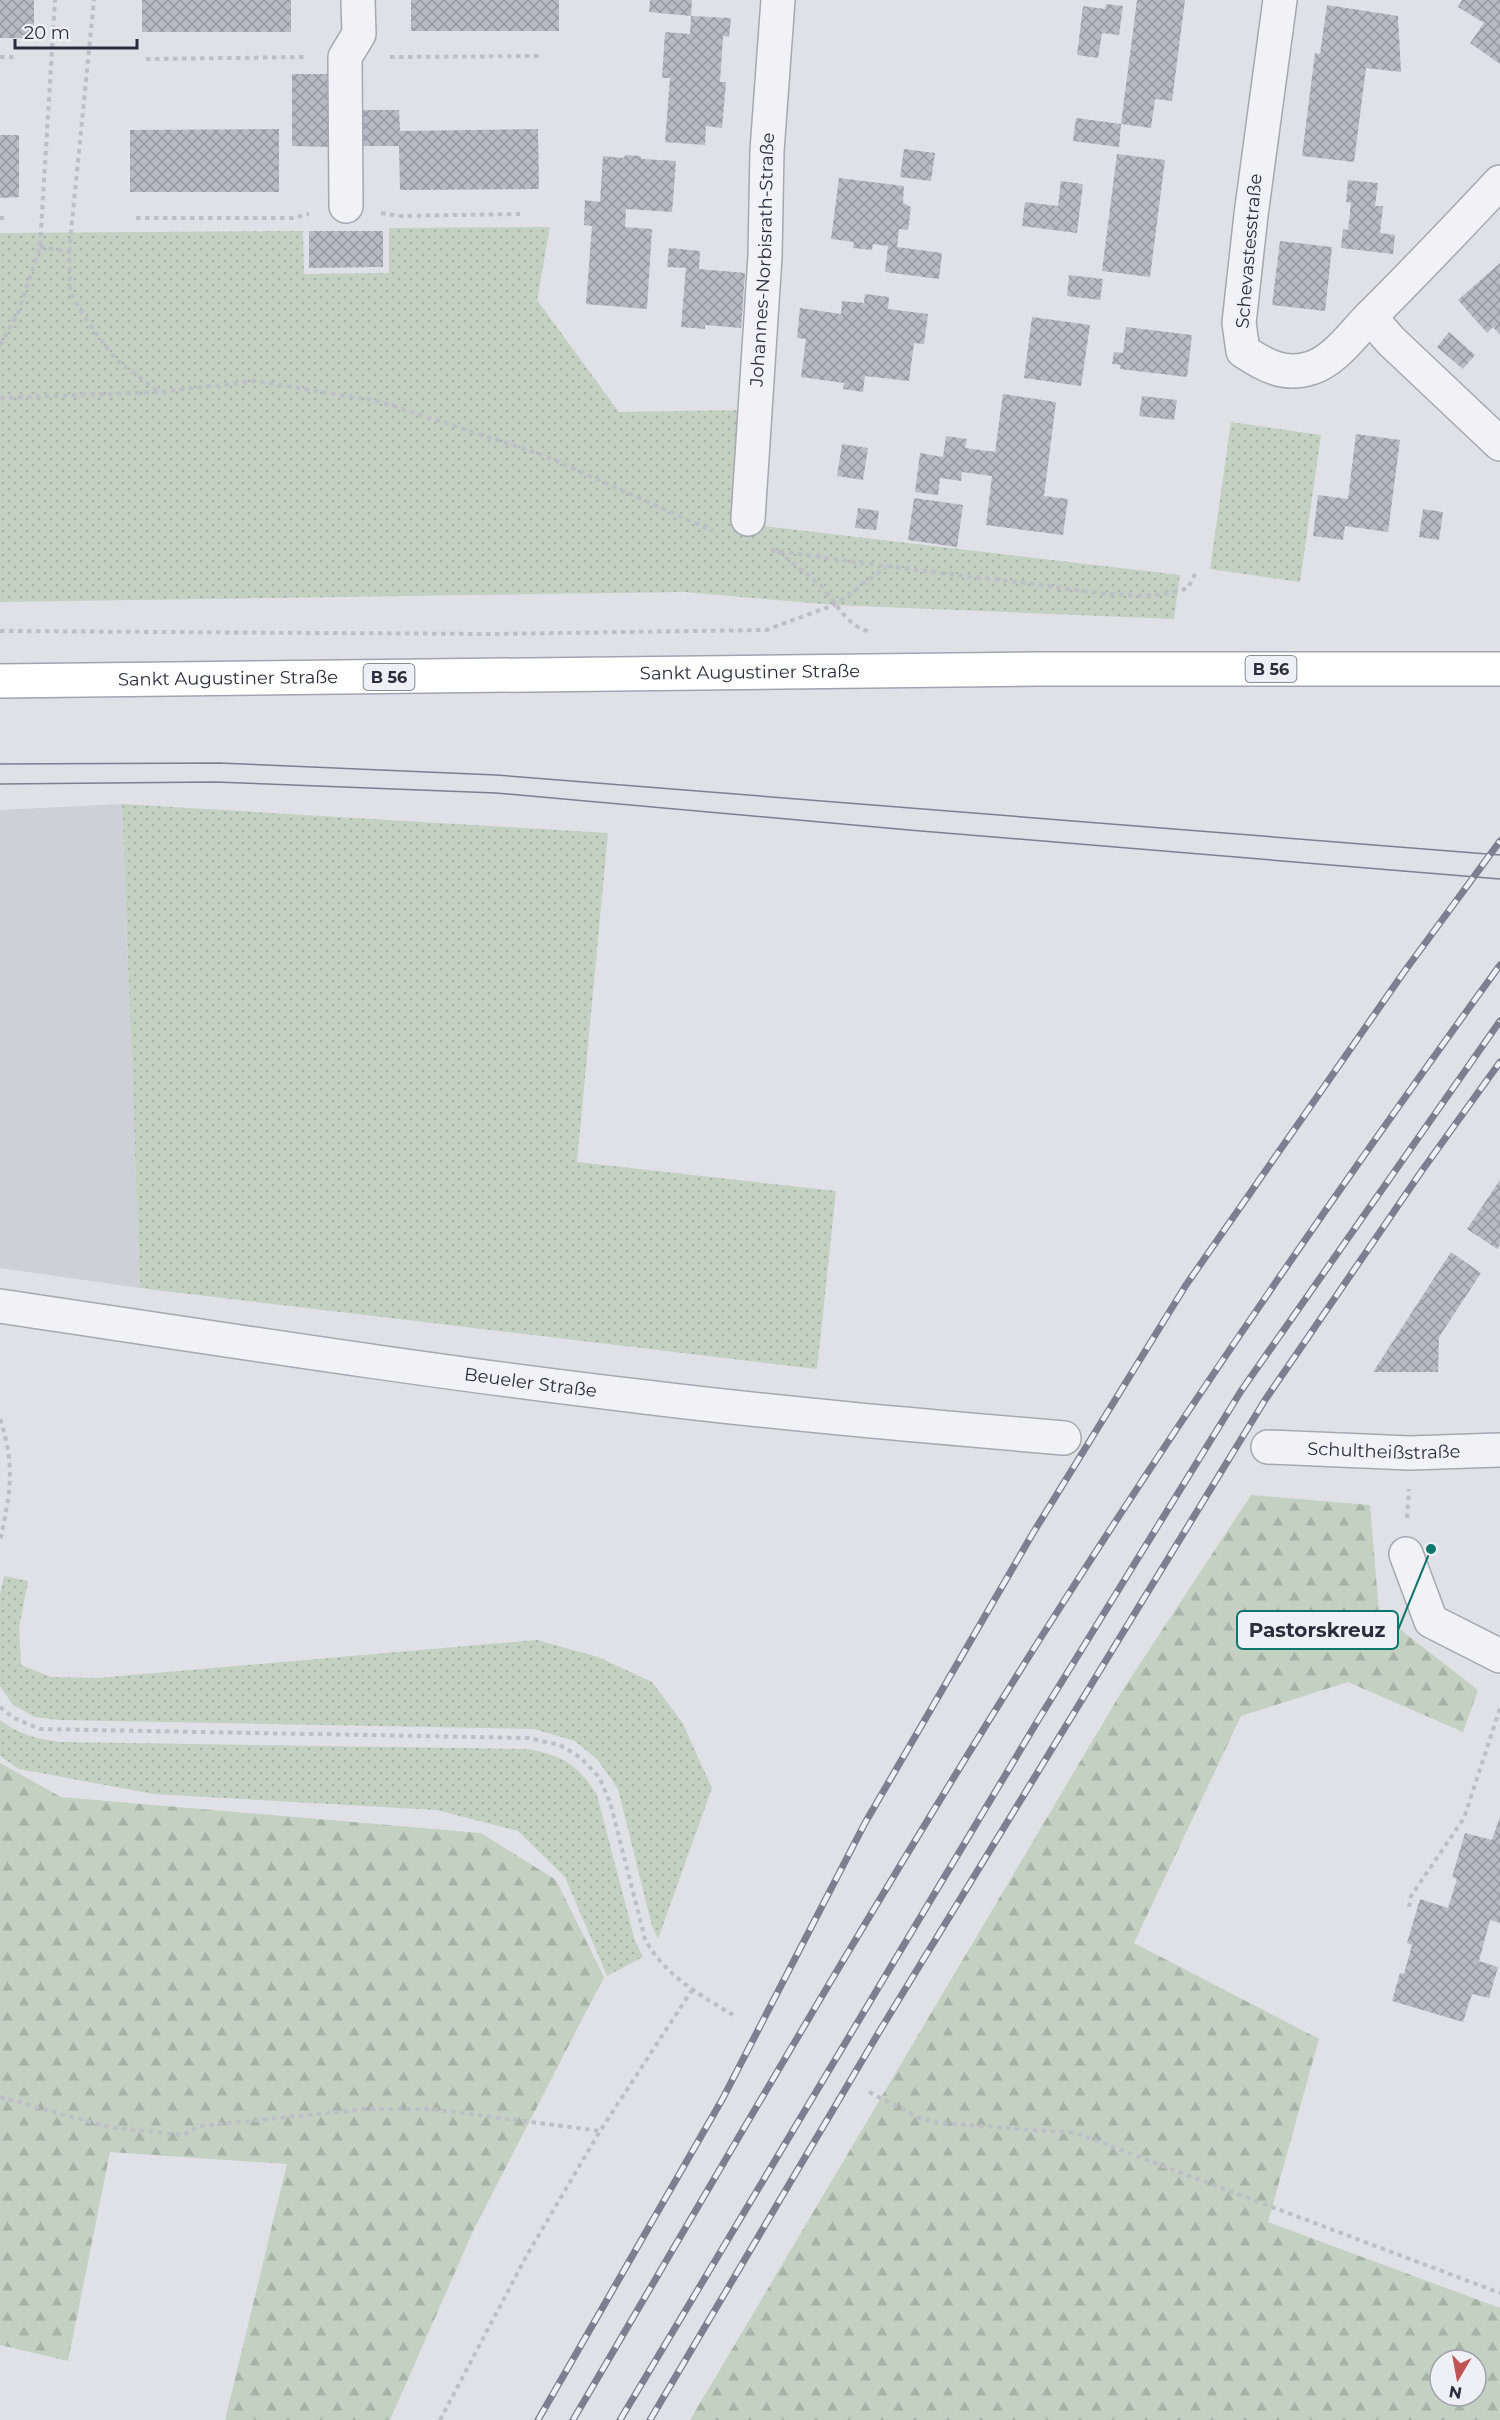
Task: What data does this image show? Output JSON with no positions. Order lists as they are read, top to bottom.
{
  "streets": {
    "main road": ["B 56", "Sankt Augustiner Straße"],
    "street": [
      "Schevastesstraße",
      "Johannes-Norbisrath-Straße",
      "Beueler Straße",
      "Schultheißstraße"
    ]
  },
  "places": ["Pastorskreuz"],
  "scale_bar": "20 m",
  "north": "bottom"
}
